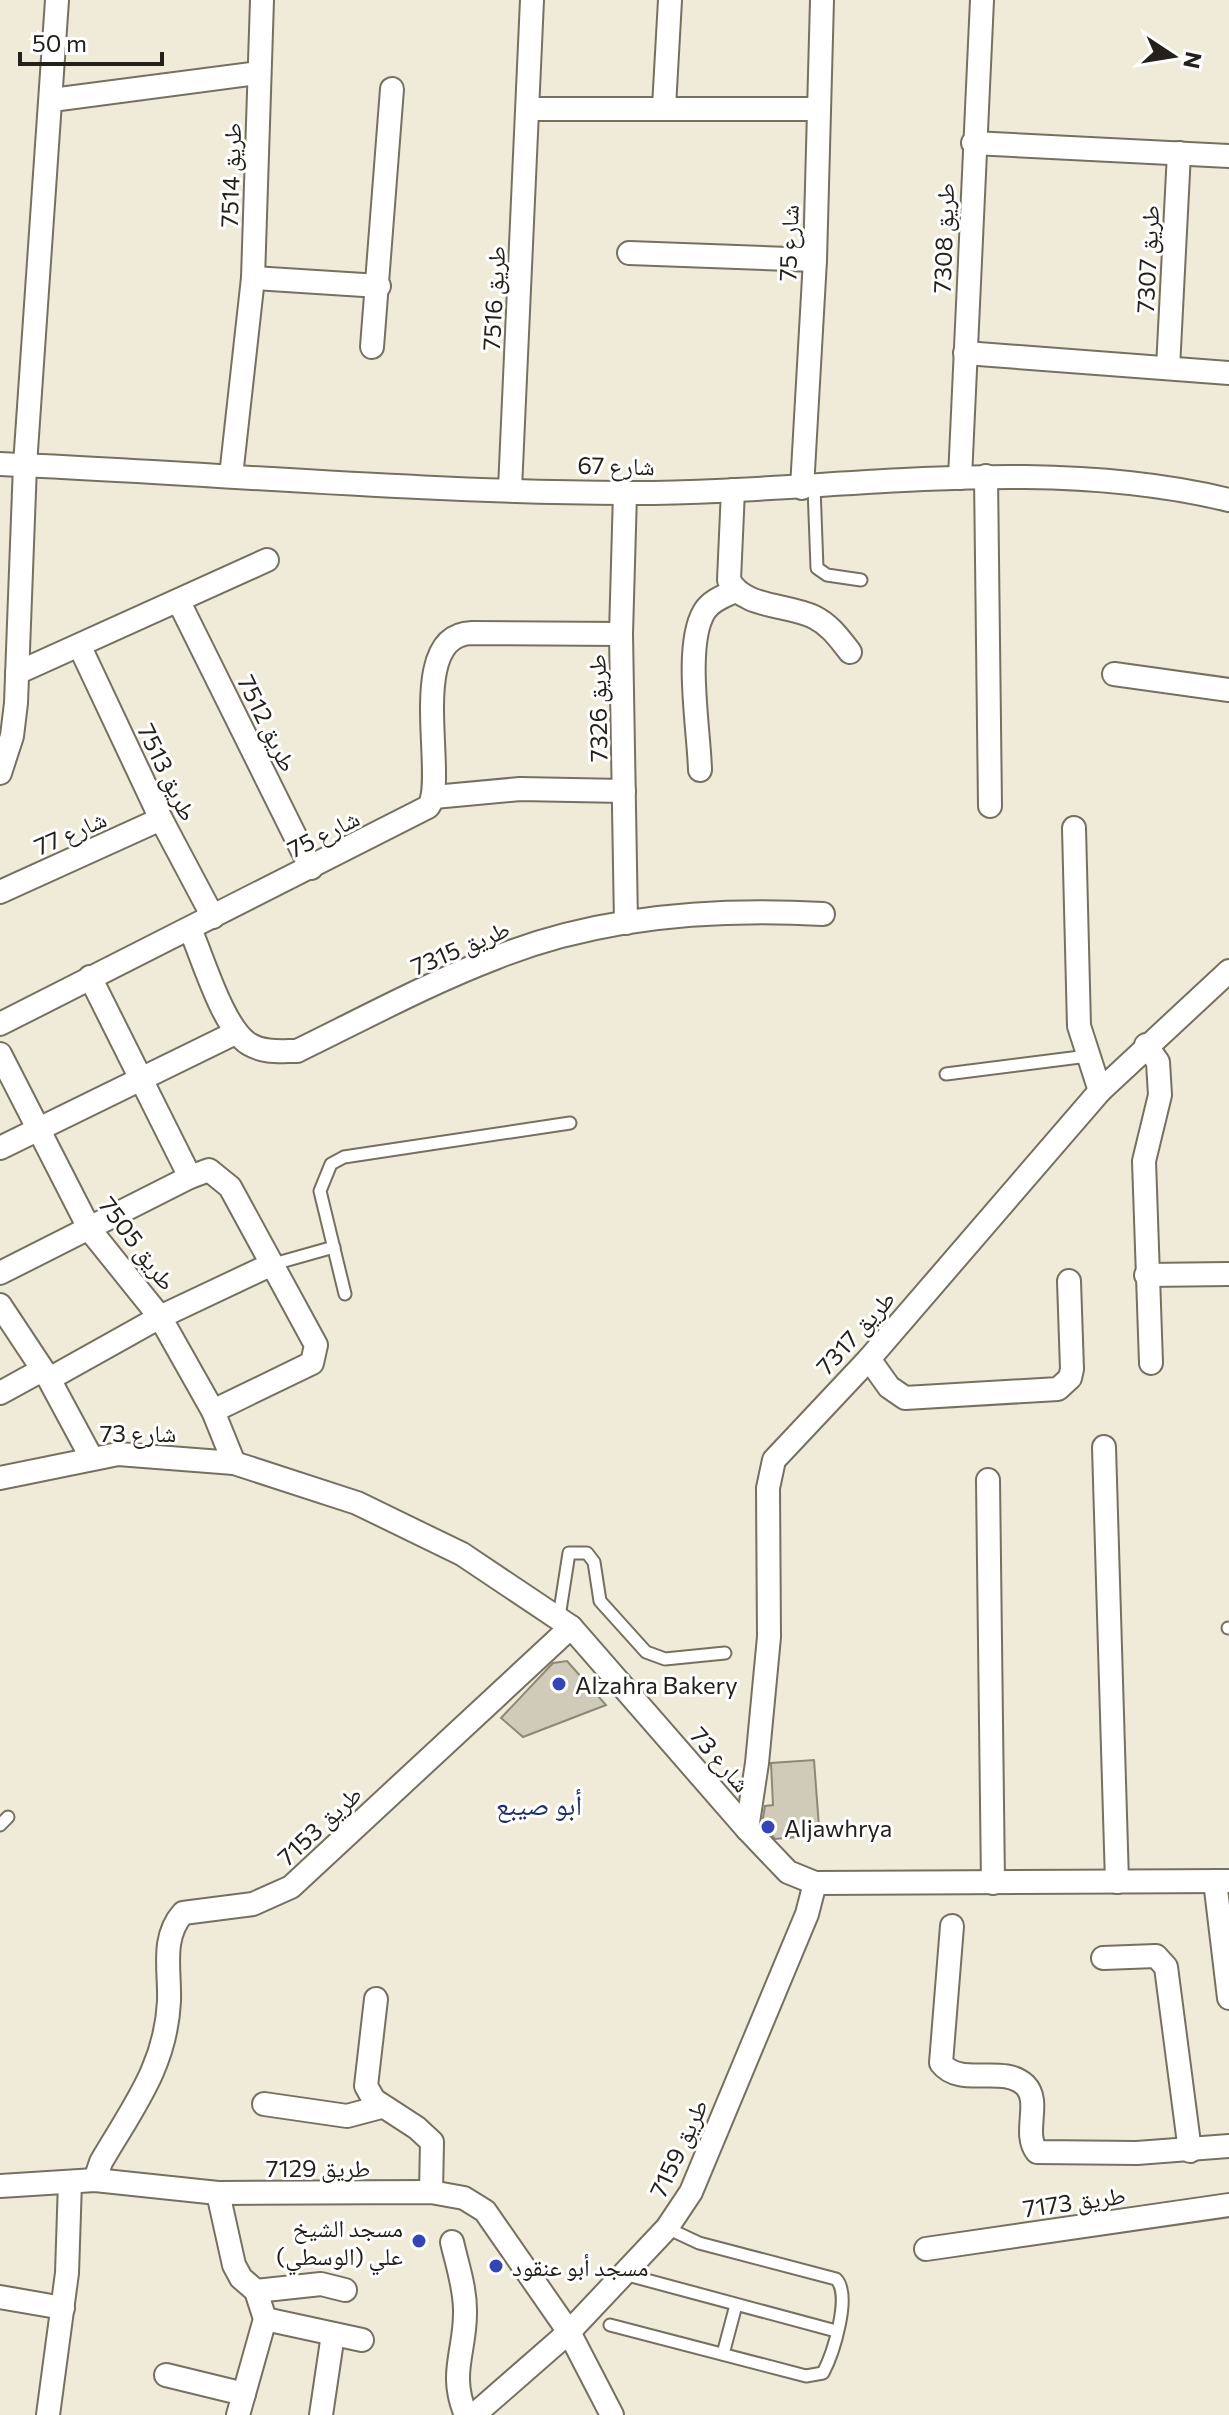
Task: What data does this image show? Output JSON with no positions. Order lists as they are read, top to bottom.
{
  "streets": {
    "street": [
      "طريق 7514",
      "طريق 7308",
      "شارع 75",
      "طريق 7307",
      "طريق 7516",
      "شارع 67",
      "طريق 7326",
      "طريق 7512",
      "طريق 7513",
      "شارع 77",
      "طريق 7315",
      "طريق 7505",
      "طريق 7317",
      "شارع 73",
      "طريق 7153",
      "طريق 7159",
      "طريق 7129",
      "طريق 7173"
    ]
  },
  "crossings": [
    ["طريق 7514", "شارع 67"],
    ["طريق 7308", "شارع 67"],
    ["شارع 75", "شارع 67"],
    ["شارع 75", "طريق 7512"],
    ["شارع 75", "طريق 7513"],
    ["طريق 7516", "شارع 67"],
    ["شارع 67", "طريق 7326"],
    ["طريق 7326", "طريق 7315"],
    ["طريق 7513", "شارع 77"],
    ["طريق 7505", "شارع 73"],
    ["طريق 7317", "شارع 73"],
    ["شارع 73", "طريق 7153"],
    ["شارع 73", "طريق 7159"],
    ["طريق 7153", "طريق 7129"],
    ["طريق 7159", "طريق 7129"]
  ],
  "districts": ["أبو صيبع"],
  "places": [
    "Alzahra Bakery",
    "Aljawhrya",
    "مسجد الشيخ علي (الوسطي)",
    "مسجد أبو عنقود"
  ],
  "scale_bar": "50 m",
  "north": "right"
}
